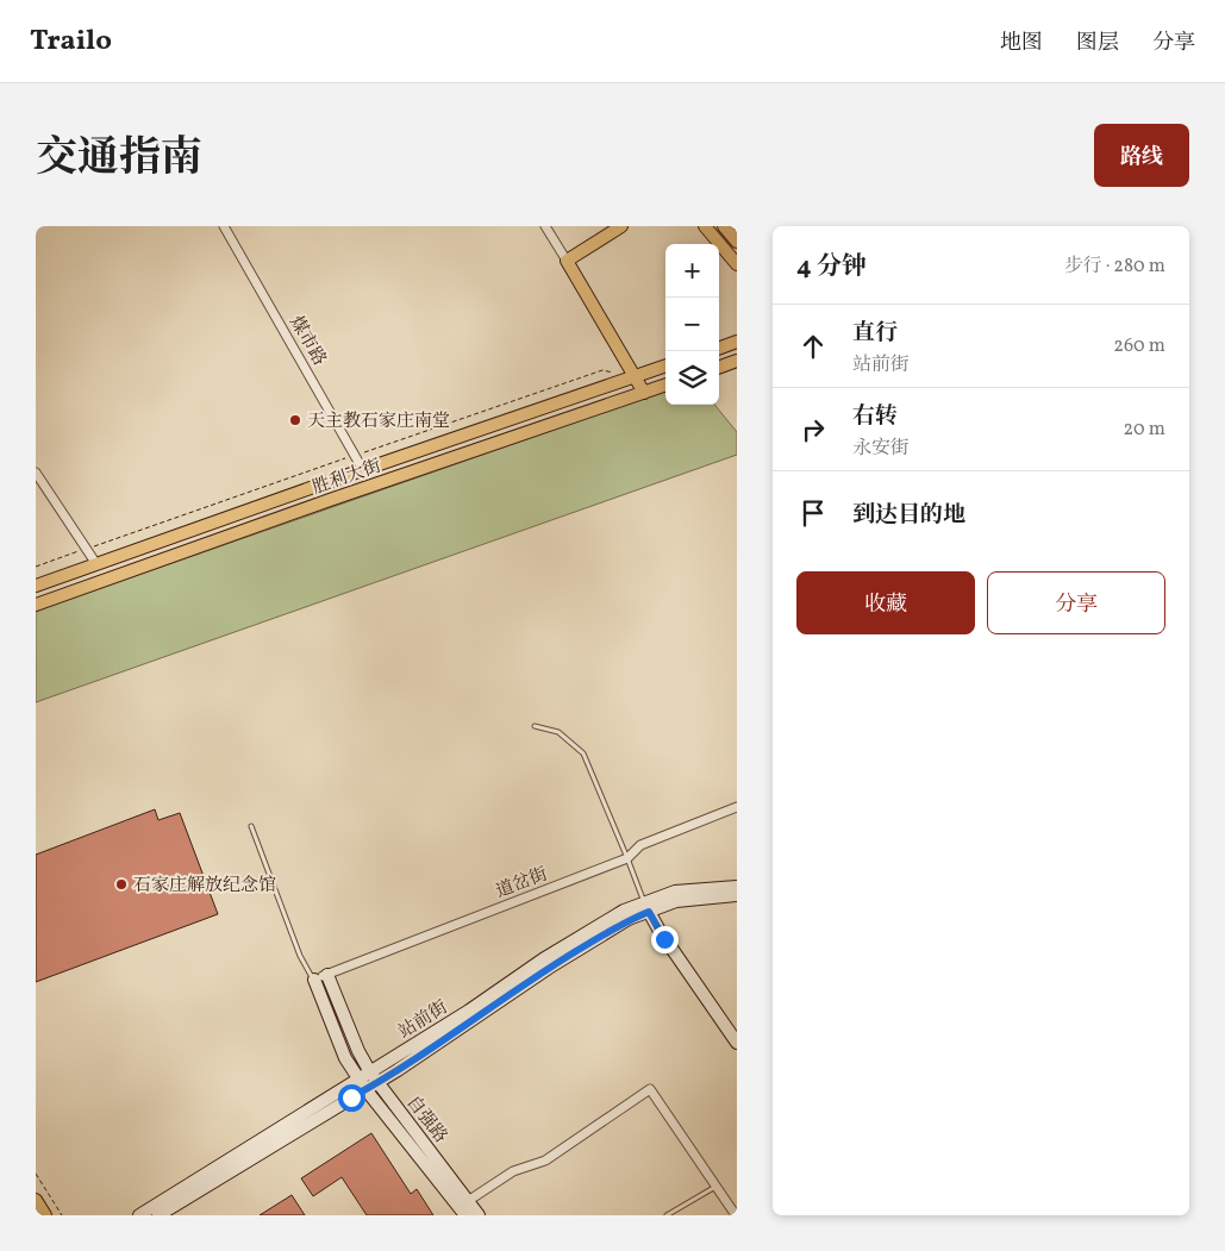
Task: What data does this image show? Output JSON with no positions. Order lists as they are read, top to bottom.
{
  "streets": {
    "main road": ["胜利大街", "站前街", "自强路"],
    "street": ["煤市路", "道岔街"]
  },
  "crossings": [
    ["煤市路", "胜利大街"],
    ["道岔街", "自强路"],
    ["站前街", "自强路"]
  ],
  "places": ["天主教石家庄南堂", "石家庄解放纪念馆"],
  "page": {
    "header": "Trailo",
    "nav": ["地图", "图层", "分享"],
    "title": "交通指南",
    "buttons": [
      "路线",
      ["收藏", "分享"]
    ],
    "heading": ["4 分钟", "步行 · 280 m"],
    "map_buttons": ["+", "−"],
    "list": [
      ["直行", "站前街", "260 m"],
      ["右转", "永安街", "20 m"],
      "到达目的地"
    ]
  }
}
